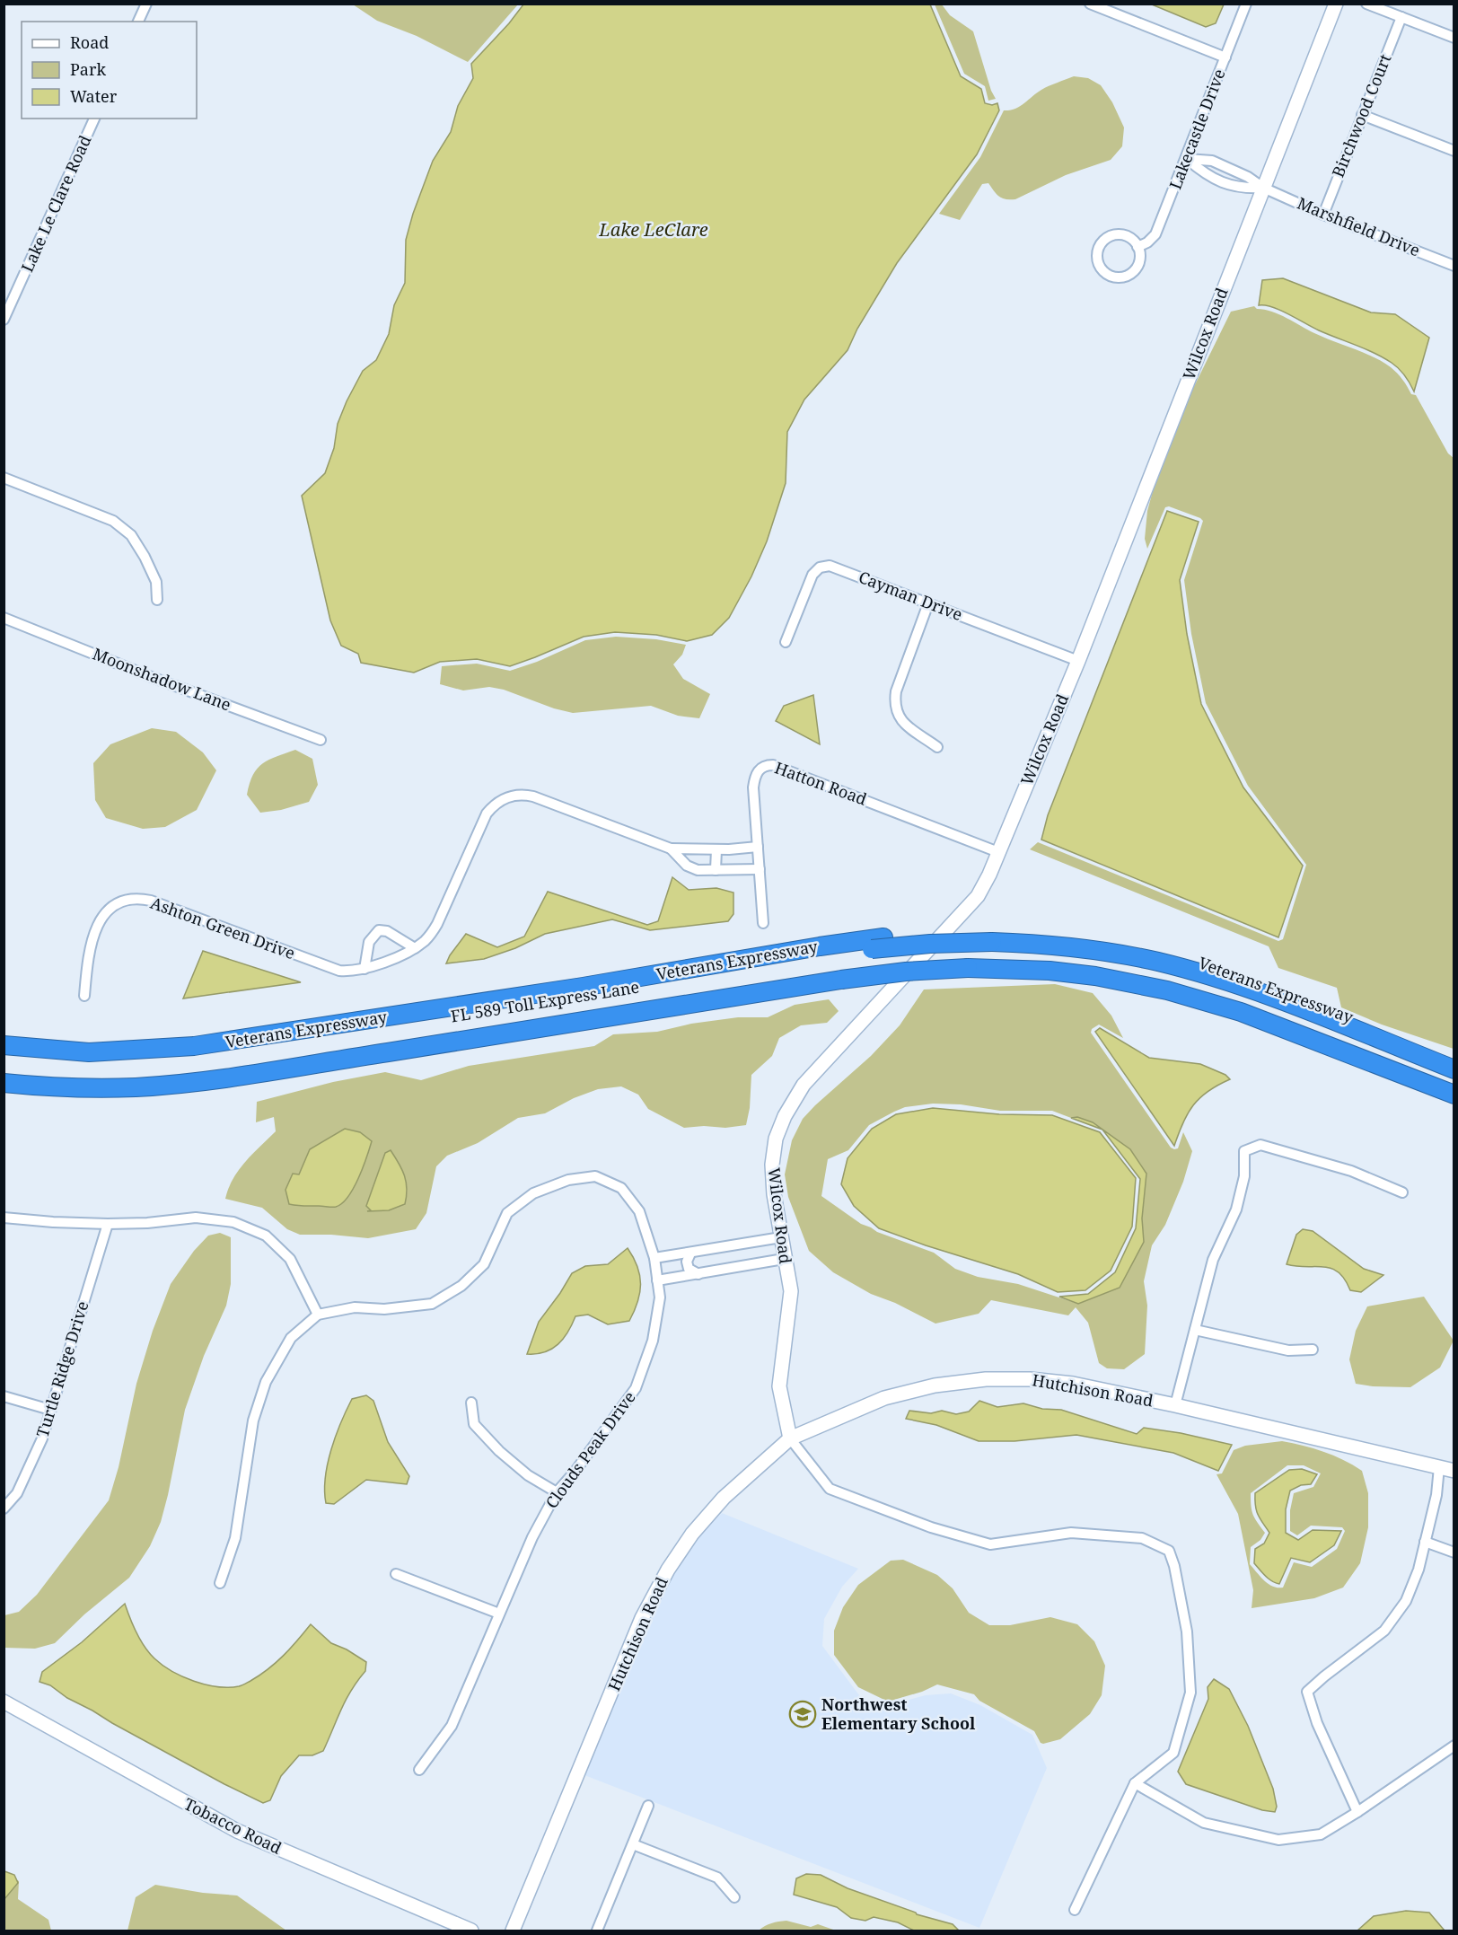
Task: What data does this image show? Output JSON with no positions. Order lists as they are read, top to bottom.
{
  "streets": {
    "highway": ["Veterans Expressway", "FL 589 Toll Express Lane"],
    "street": [
      "Birchwood Court",
      "Lakecastle Drive",
      "Lake Le Clare Road",
      "Marshfield Drive",
      "Wilcox Road",
      "Cayman Drive",
      "Moonshadow Lane",
      "Hatton Road",
      "Ashton Green Drive",
      "Turtle Ridge Drive",
      "Hutchison Road",
      "Clouds Peak Drive",
      "Tobacco Road"
    ]
  },
  "crossings": [
    ["Birchwood Court", "Marshfield Drive"],
    ["Lakecastle Drive", "Marshfield Drive"],
    ["Marshfield Drive", "Wilcox Road"],
    ["Wilcox Road", "Cayman Drive"],
    ["Wilcox Road", "Hatton Road"],
    ["Wilcox Road", "Hutchison Road"],
    ["Hatton Road", "Ashton Green Drive"],
    ["Veterans Expressway", "FL 589 Toll Express Lane"]
  ],
  "water": ["Lake LeClare"],
  "places": {
    "school or university": ["Northwest Elementary School"]
  },
  "legend": ["Road", "Park", "Water"]
}
